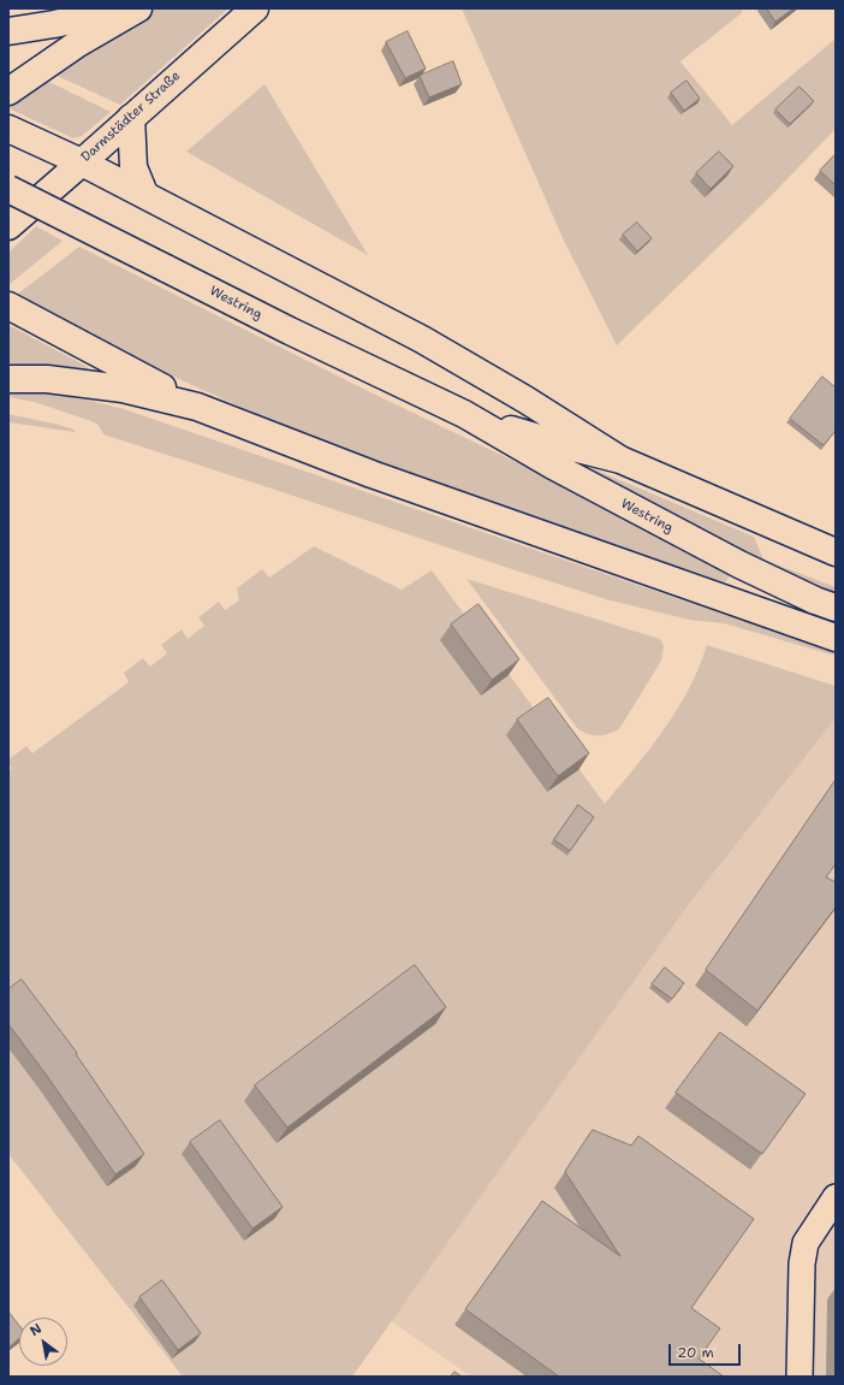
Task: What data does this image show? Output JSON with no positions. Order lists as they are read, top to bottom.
{
  "streets": {
    "main road": ["Darmstädter Straße", "Westring"]
  },
  "scale_bar": "20 m",
  "north": "top left"
}
